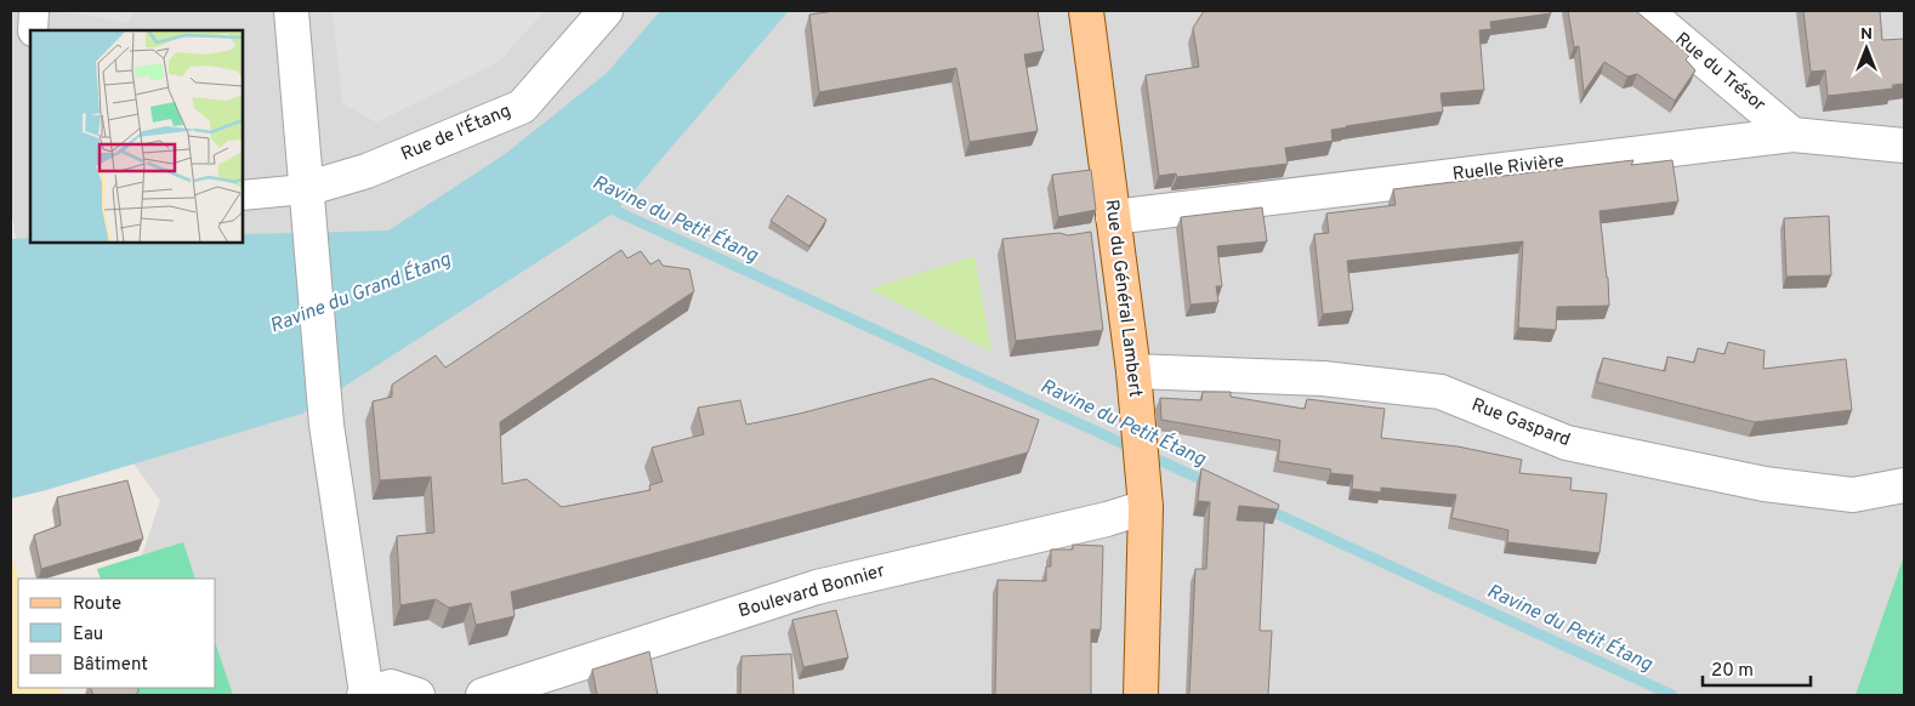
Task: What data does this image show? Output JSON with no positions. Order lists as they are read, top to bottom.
{
  "streets": {
    "main road": ["Rue du Général Lambert"],
    "street": [
      "Rue du Trésor",
      "Rue de l'Étang",
      "Ruelle Rivière",
      "Rue Gaspard",
      "Boulevard Bonnier"
    ]
  },
  "crossings": [
    ["Rue du Trésor", "Ruelle Rivière"],
    ["Ruelle Rivière", "Rue du Général Lambert"],
    ["Rue du Général Lambert", "Rue Gaspard"],
    ["Rue du Général Lambert", "Boulevard Bonnier"]
  ],
  "water": ["Ravine du Petit Étang", "Ravine du Grand Étang"],
  "legend": ["Route", "Eau", "Bâtiment"],
  "scale_bar": "20 m",
  "north": "top"
}
